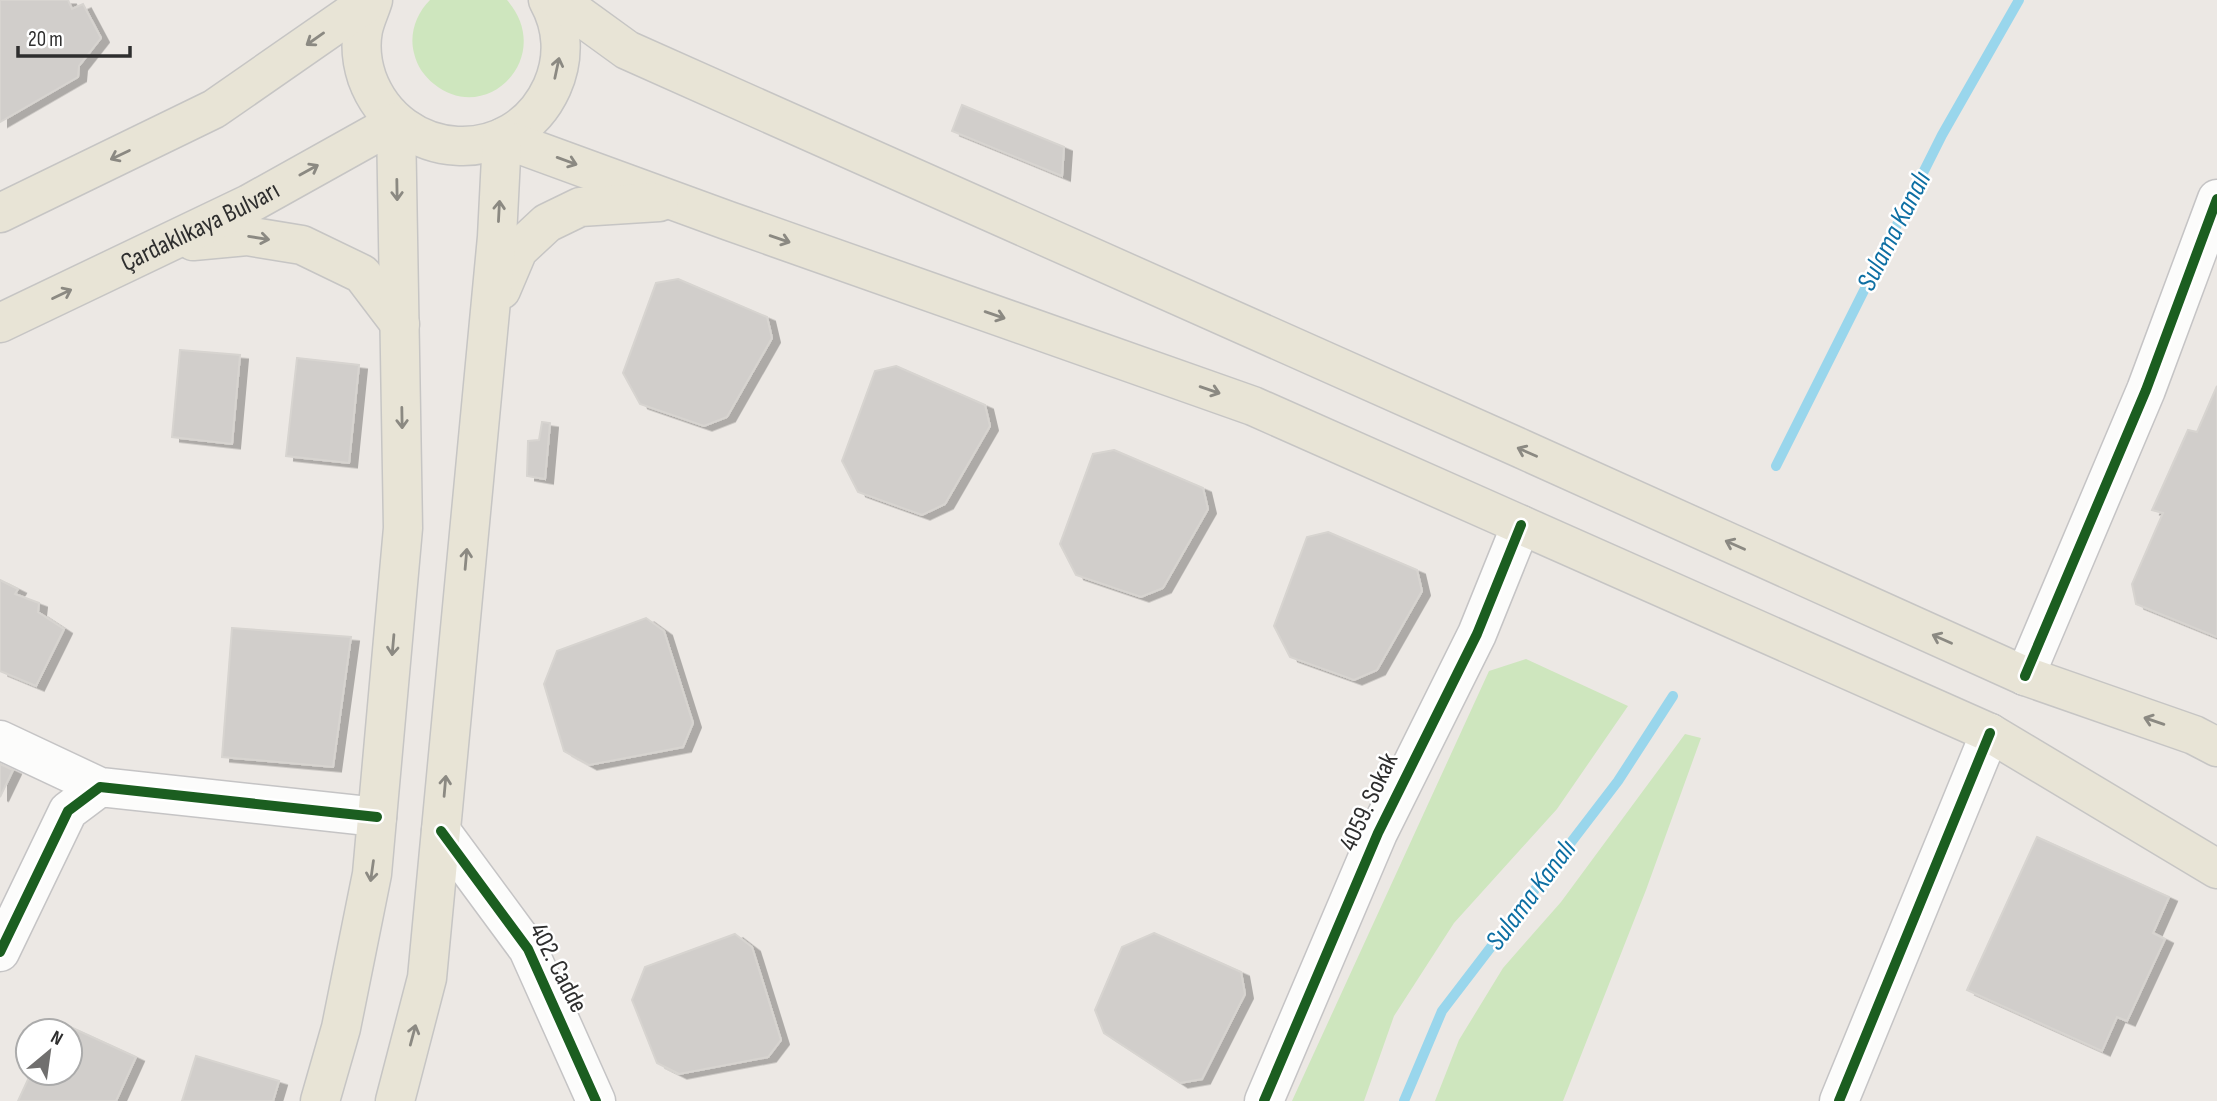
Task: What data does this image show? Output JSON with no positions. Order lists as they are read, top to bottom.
{
  "streets": {
    "main road": ["Çardaklıkaya Bulvarı"],
    "street": ["4059. Sokak", "402. Cadde"]
  },
  "water": ["Sulama Kanalı"],
  "scale_bar": "20 m",
  "north": "top right"
}
